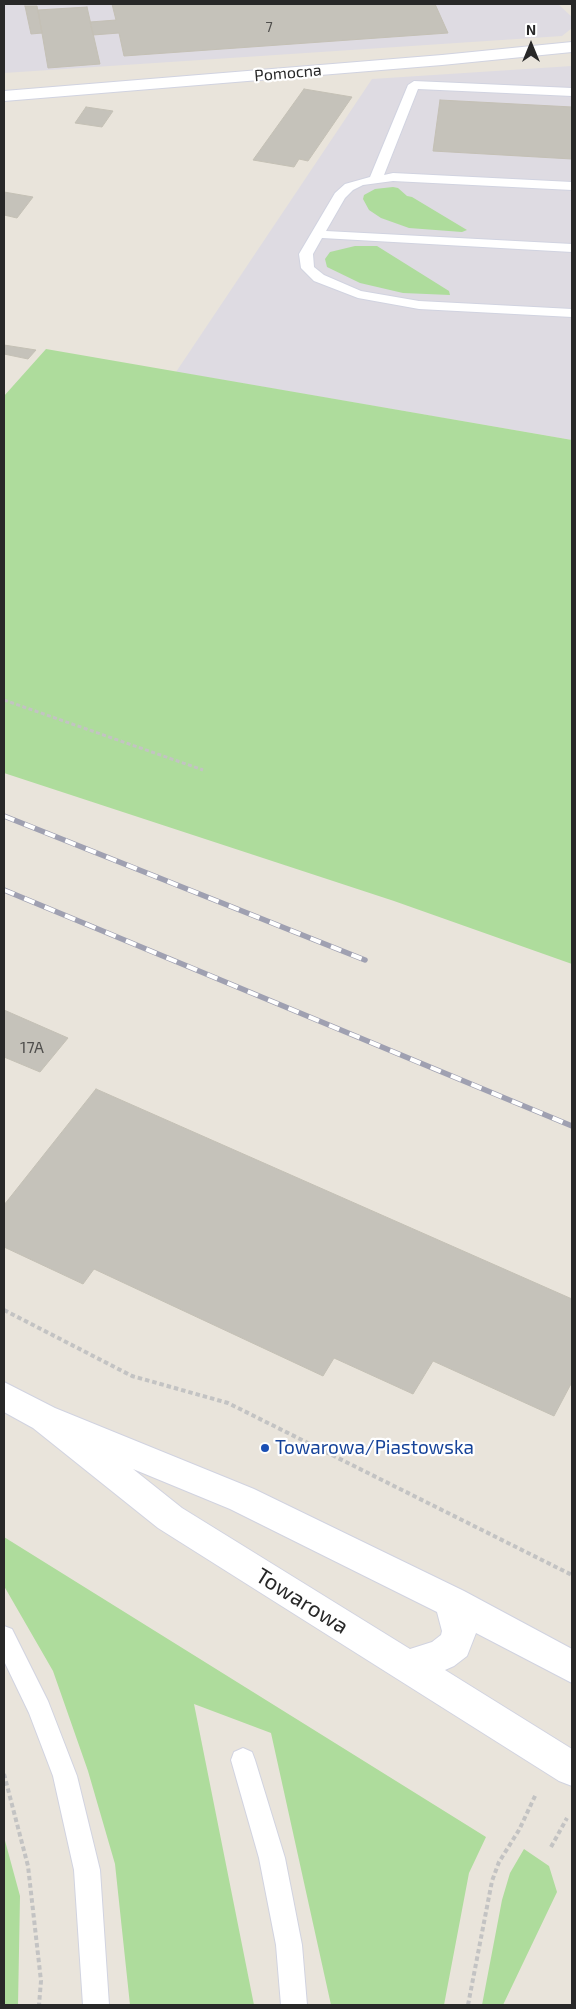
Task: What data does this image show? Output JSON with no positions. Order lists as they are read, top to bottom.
{
  "streets": {
    "main road": ["Pomocna", "Towarowa"]
  },
  "places": ["Towarowa/Piastowska"],
  "house_numbers": ["7", "17A"],
  "north": "top"
}
